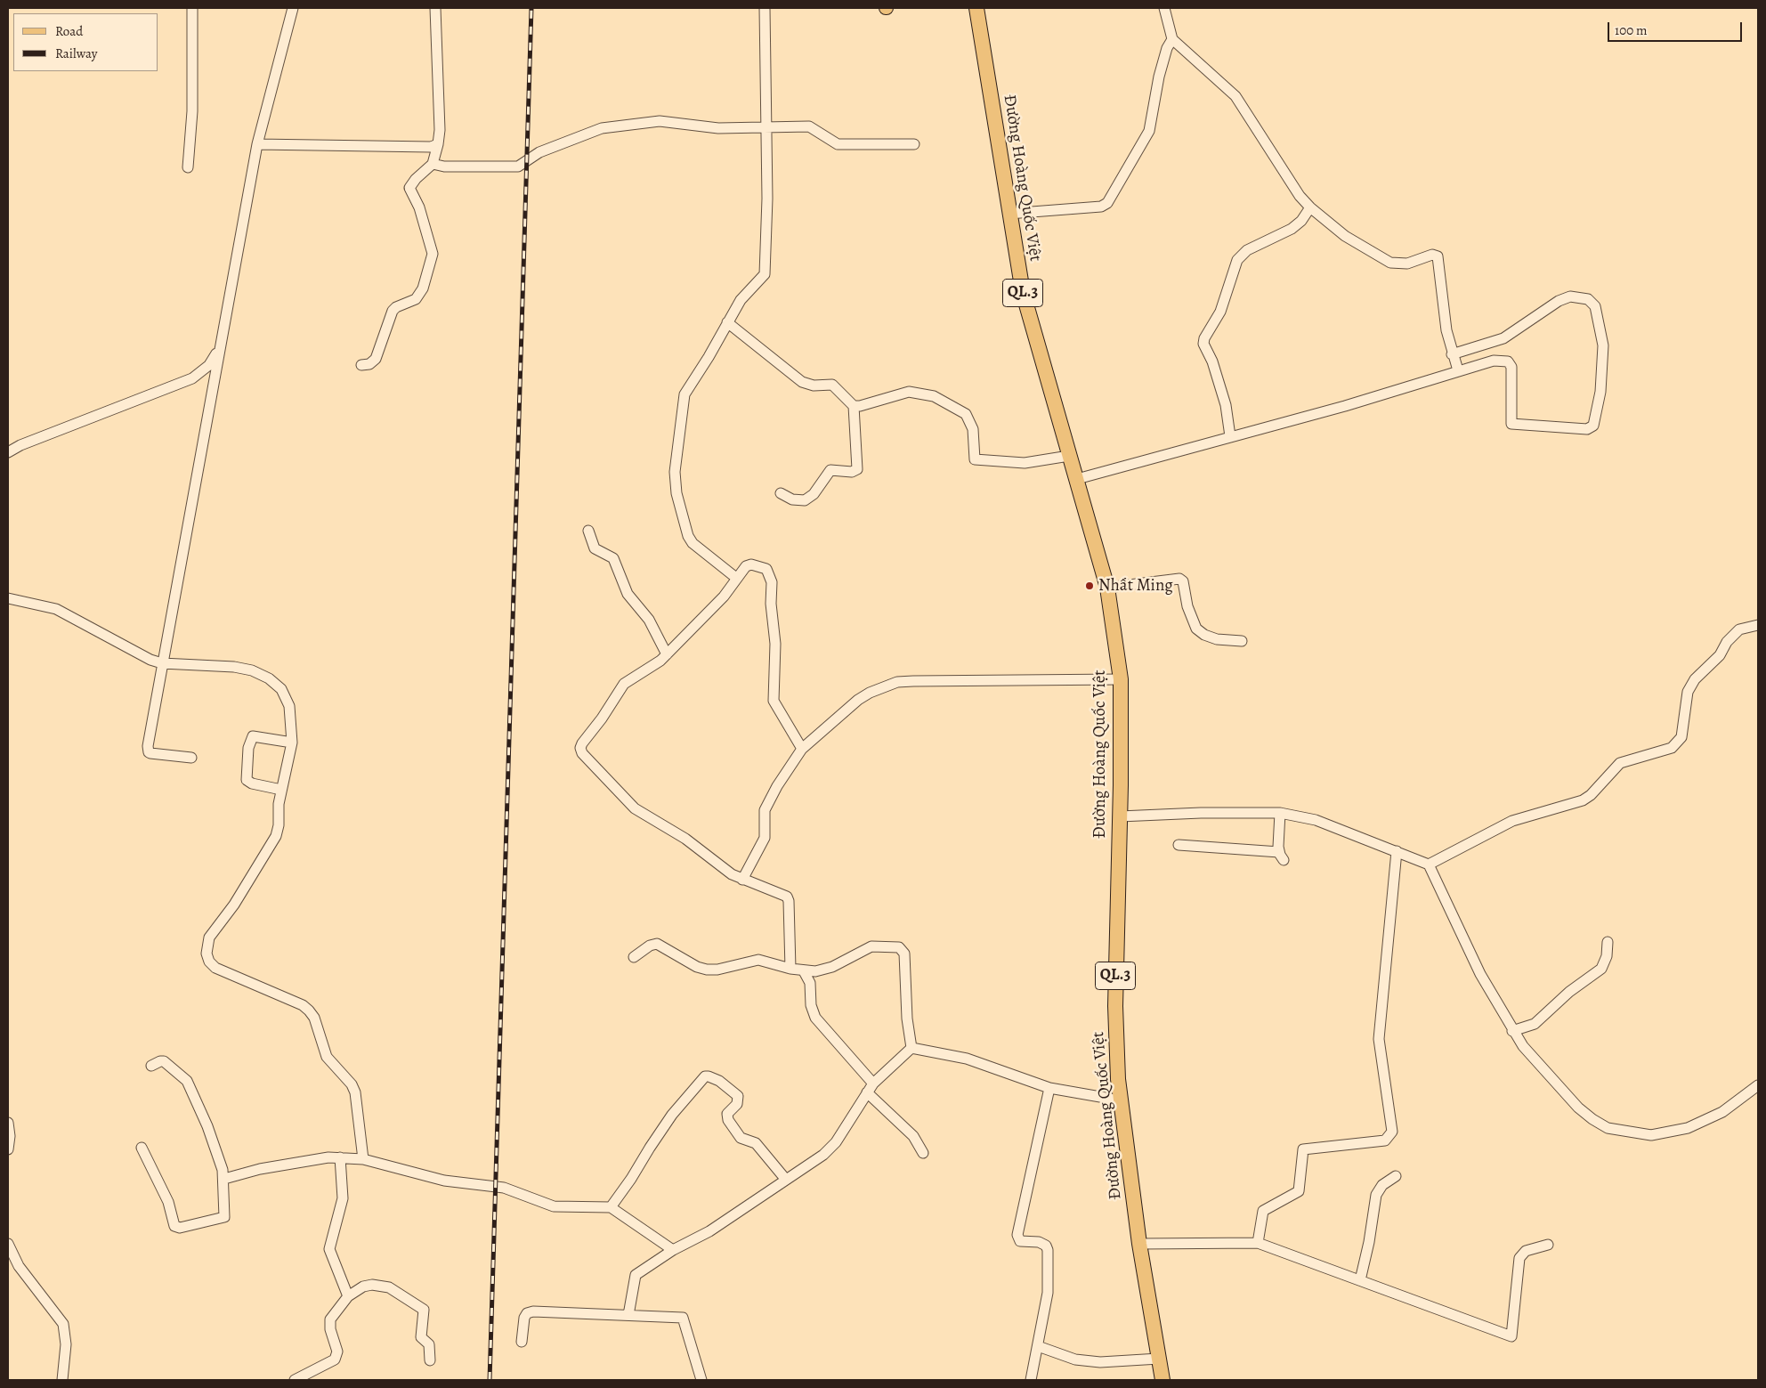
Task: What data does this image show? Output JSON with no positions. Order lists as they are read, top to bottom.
{
  "streets": {
    "highway": ["Đường Hoàng Quốc Việt", "QL.3"]
  },
  "places": ["Nhẩt Ming"],
  "legend": ["Road", "Railway"],
  "scale_bar": "100 m"
}
